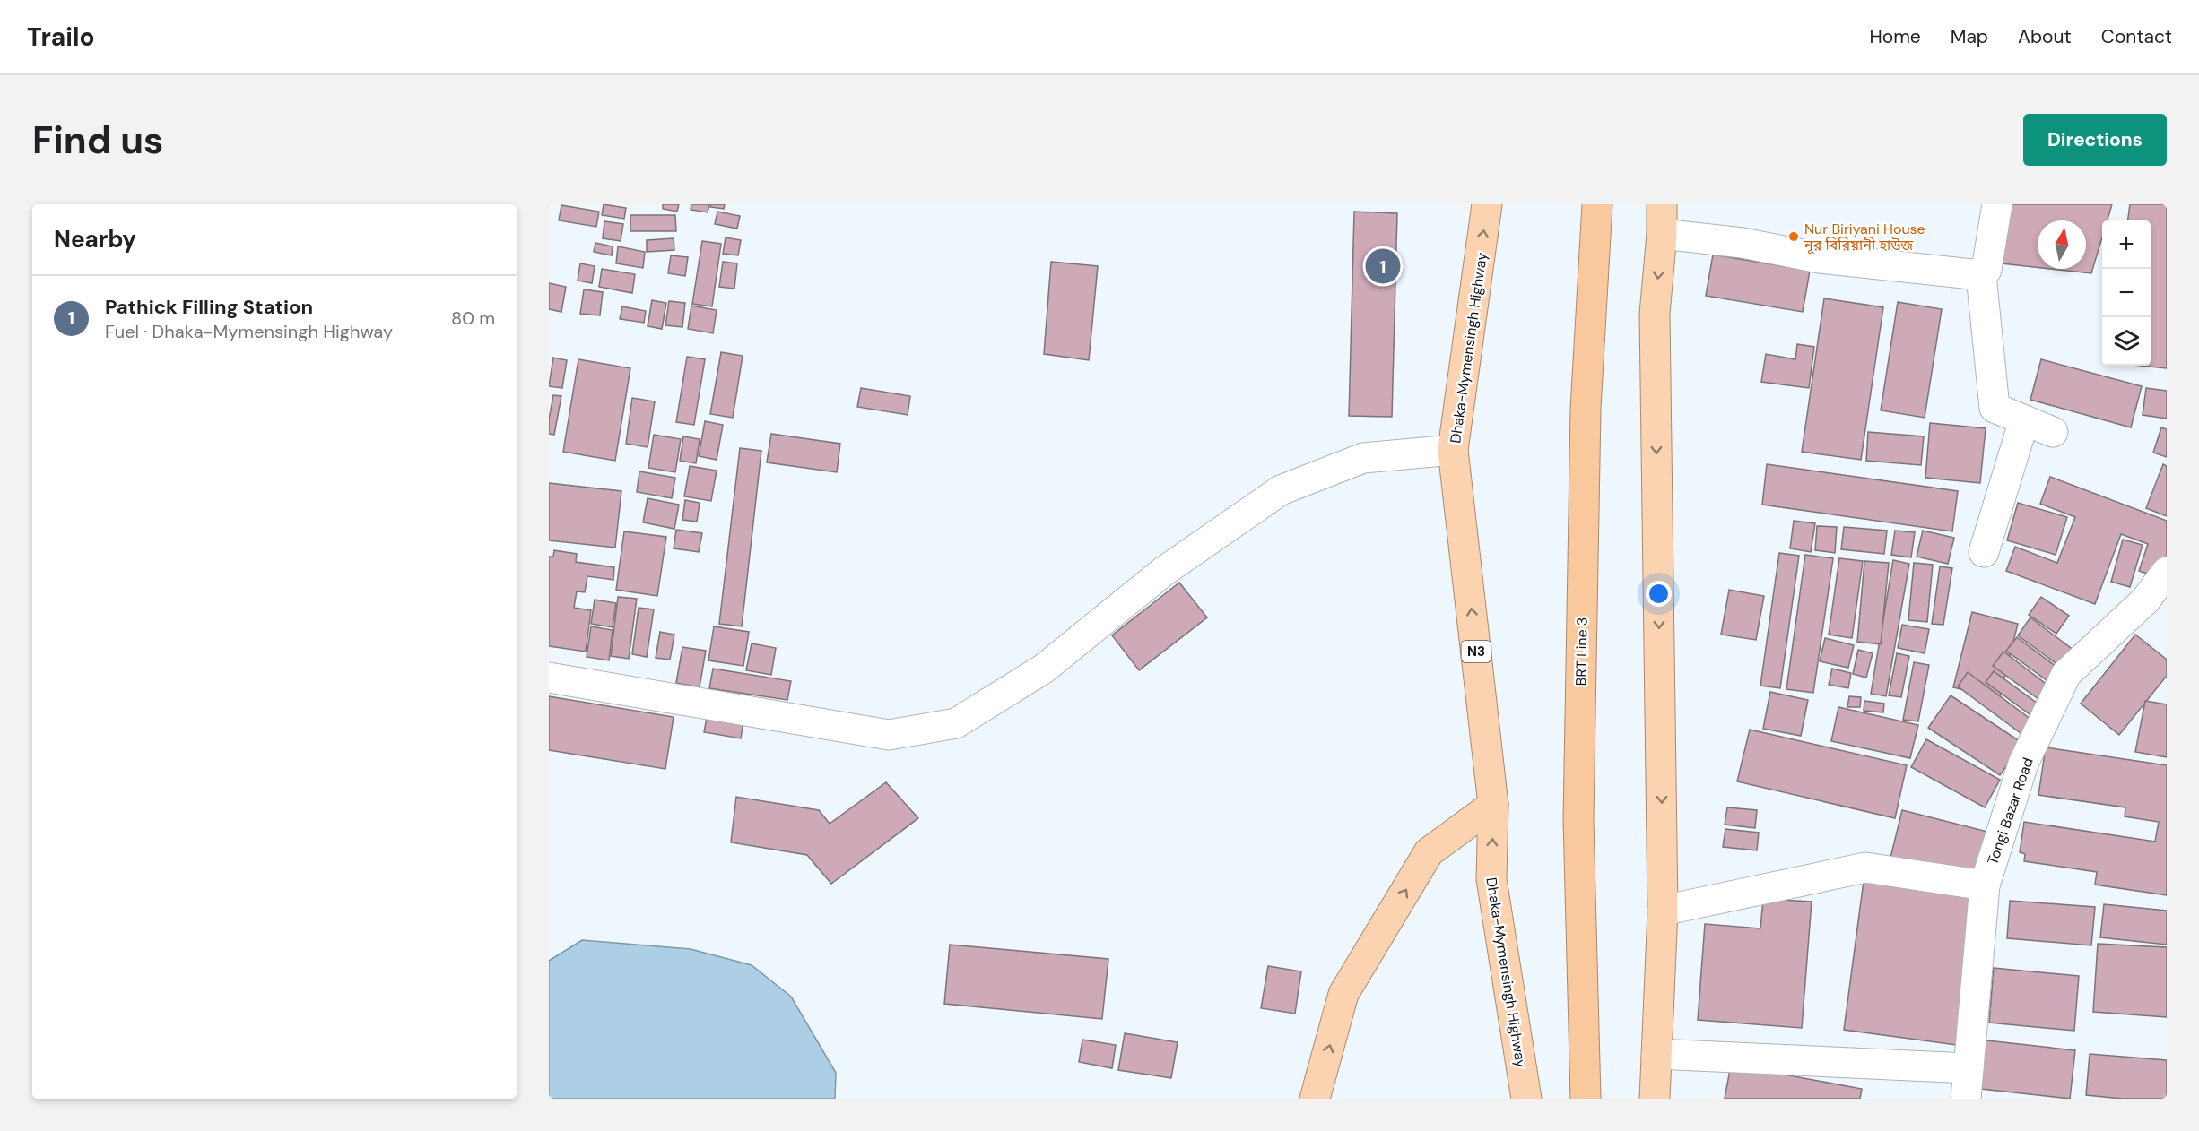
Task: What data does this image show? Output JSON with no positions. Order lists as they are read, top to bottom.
{
  "streets": {
    "highway": ["Dhaka-Mymensingh Highway", "N3", "BRT Line 3"],
    "street": ["Tongi Bazar Road"]
  },
  "places": ["Nur Biriyani House নূর বিরিয়ানী হাউজ"],
  "north": "top",
  "page": {
    "header": "Trailo",
    "nav": [
      "Home",
      "Map",
      "About",
      "Contact"
    ],
    "buttons": "Directions",
    "title": "Find us",
    "heading": "Nearby",
    "map_buttons": ["+", "−"],
    "pins": "1",
    "list": [
      {
        "mark": "1",
        "name": "Pathick Filling Station",
        "note": "Fuel · Dhaka-Mymensingh Highway",
        "value": "80 m"
      }
    ]
  }
}
